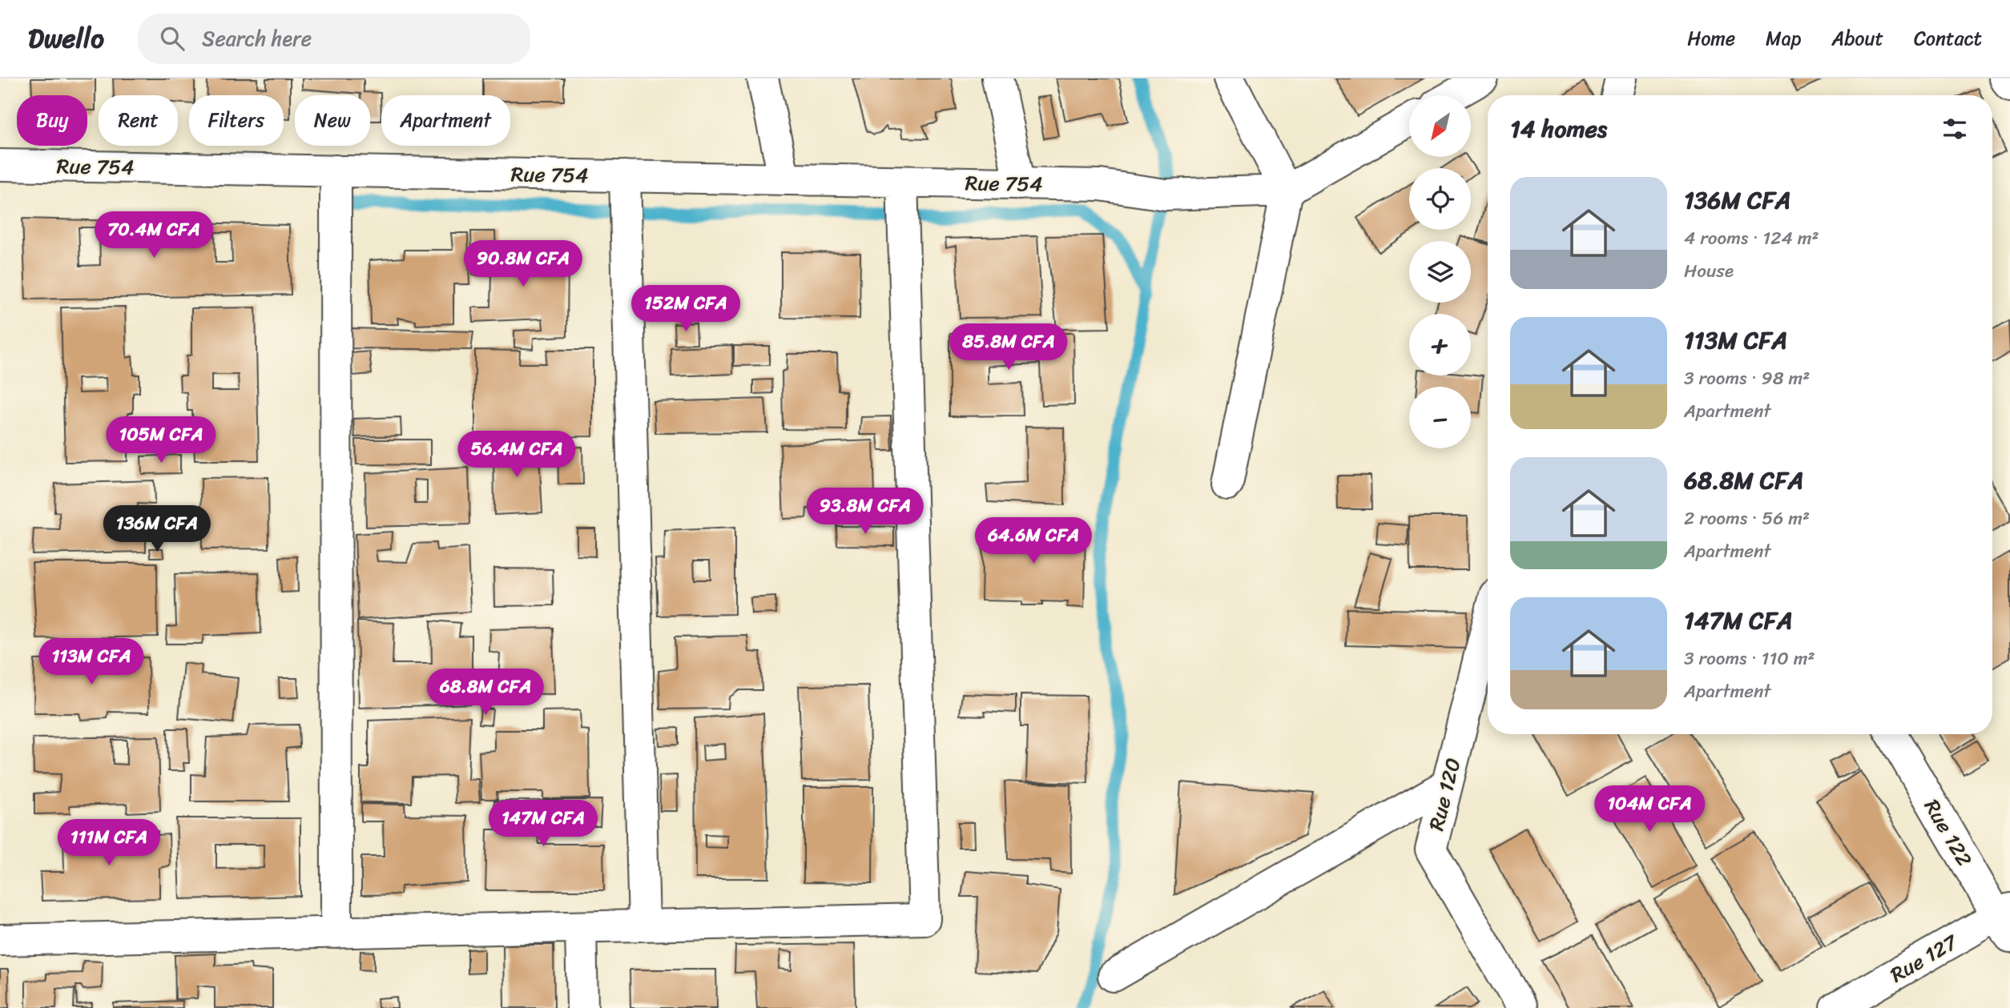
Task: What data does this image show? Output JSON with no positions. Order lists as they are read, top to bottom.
{
  "streets": {
    "street": [
      "Rue 754",
      "Rue 120",
      "Rue 122",
      "Rue 127"
    ]
  },
  "crossings": [
    ["Rue 122", "Rue 127"]
  ],
  "north": "bottom left",
  "page": {
    "header": "Dwello",
    "search": "Search here",
    "nav": [
      "Home",
      "Map",
      "About",
      "Contact"
    ],
    "map_buttons": ["+", "−"],
    "chip": [
      "Buy",
      "Rent",
      "Filters",
      "New",
      "Apartment"
    ],
    "heading": "14 homes",
    "list": [
      {
        "name": "136M CFA",
        "note": "4 rooms · 124 m² · House"
      },
      {
        "name": "113M CFA",
        "note": "3 rooms · 98 m² · Apartment"
      },
      {
        "name": "68.8M CFA",
        "note": "2 rooms · 56 m² · Apartment"
      },
      {
        "name": "147M CFA",
        "note": "3 rooms · 110 m² · Apartment"
      }
    ],
    "price": [
      "70.4M CFA",
      "90.8M CFA",
      "152M CFA",
      "85.8M CFA",
      "105M CFA",
      "56.4M CFA",
      "93.8M CFA",
      "136M CFA",
      "64.6M CFA",
      "113M CFA",
      "68.8M CFA",
      "104M CFA",
      "147M CFA",
      "111M CFA"
    ]
  }
}
